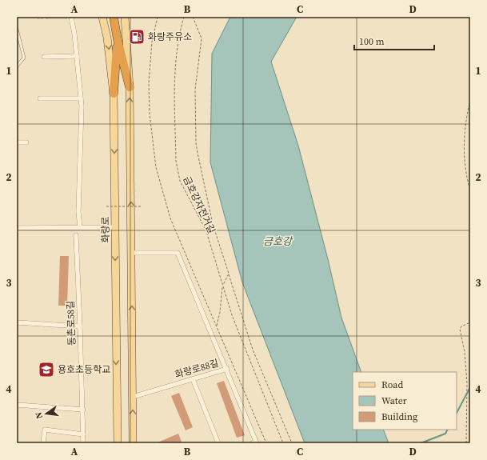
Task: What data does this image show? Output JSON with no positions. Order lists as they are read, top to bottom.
{
  "streets": {
    "main road": ["화랑로"],
    "street": ["동촌로58길", "화랑로88길"],
    "path": ["금호강자전거길"]
  },
  "water": ["금호강"],
  "places": {
    "fuel station": ["화랑주유소"],
    "school or university": ["용호초등학교"]
  },
  "legend": ["Road", "Water", "Building"],
  "scale_bar": "100 m",
  "north": "left",
  "grid": {
    "columns": [
      "A",
      "B",
      "C",
      "D"
    ],
    "rows": [
      "1",
      "2",
      "3",
      "4"
    ]
  }
}
